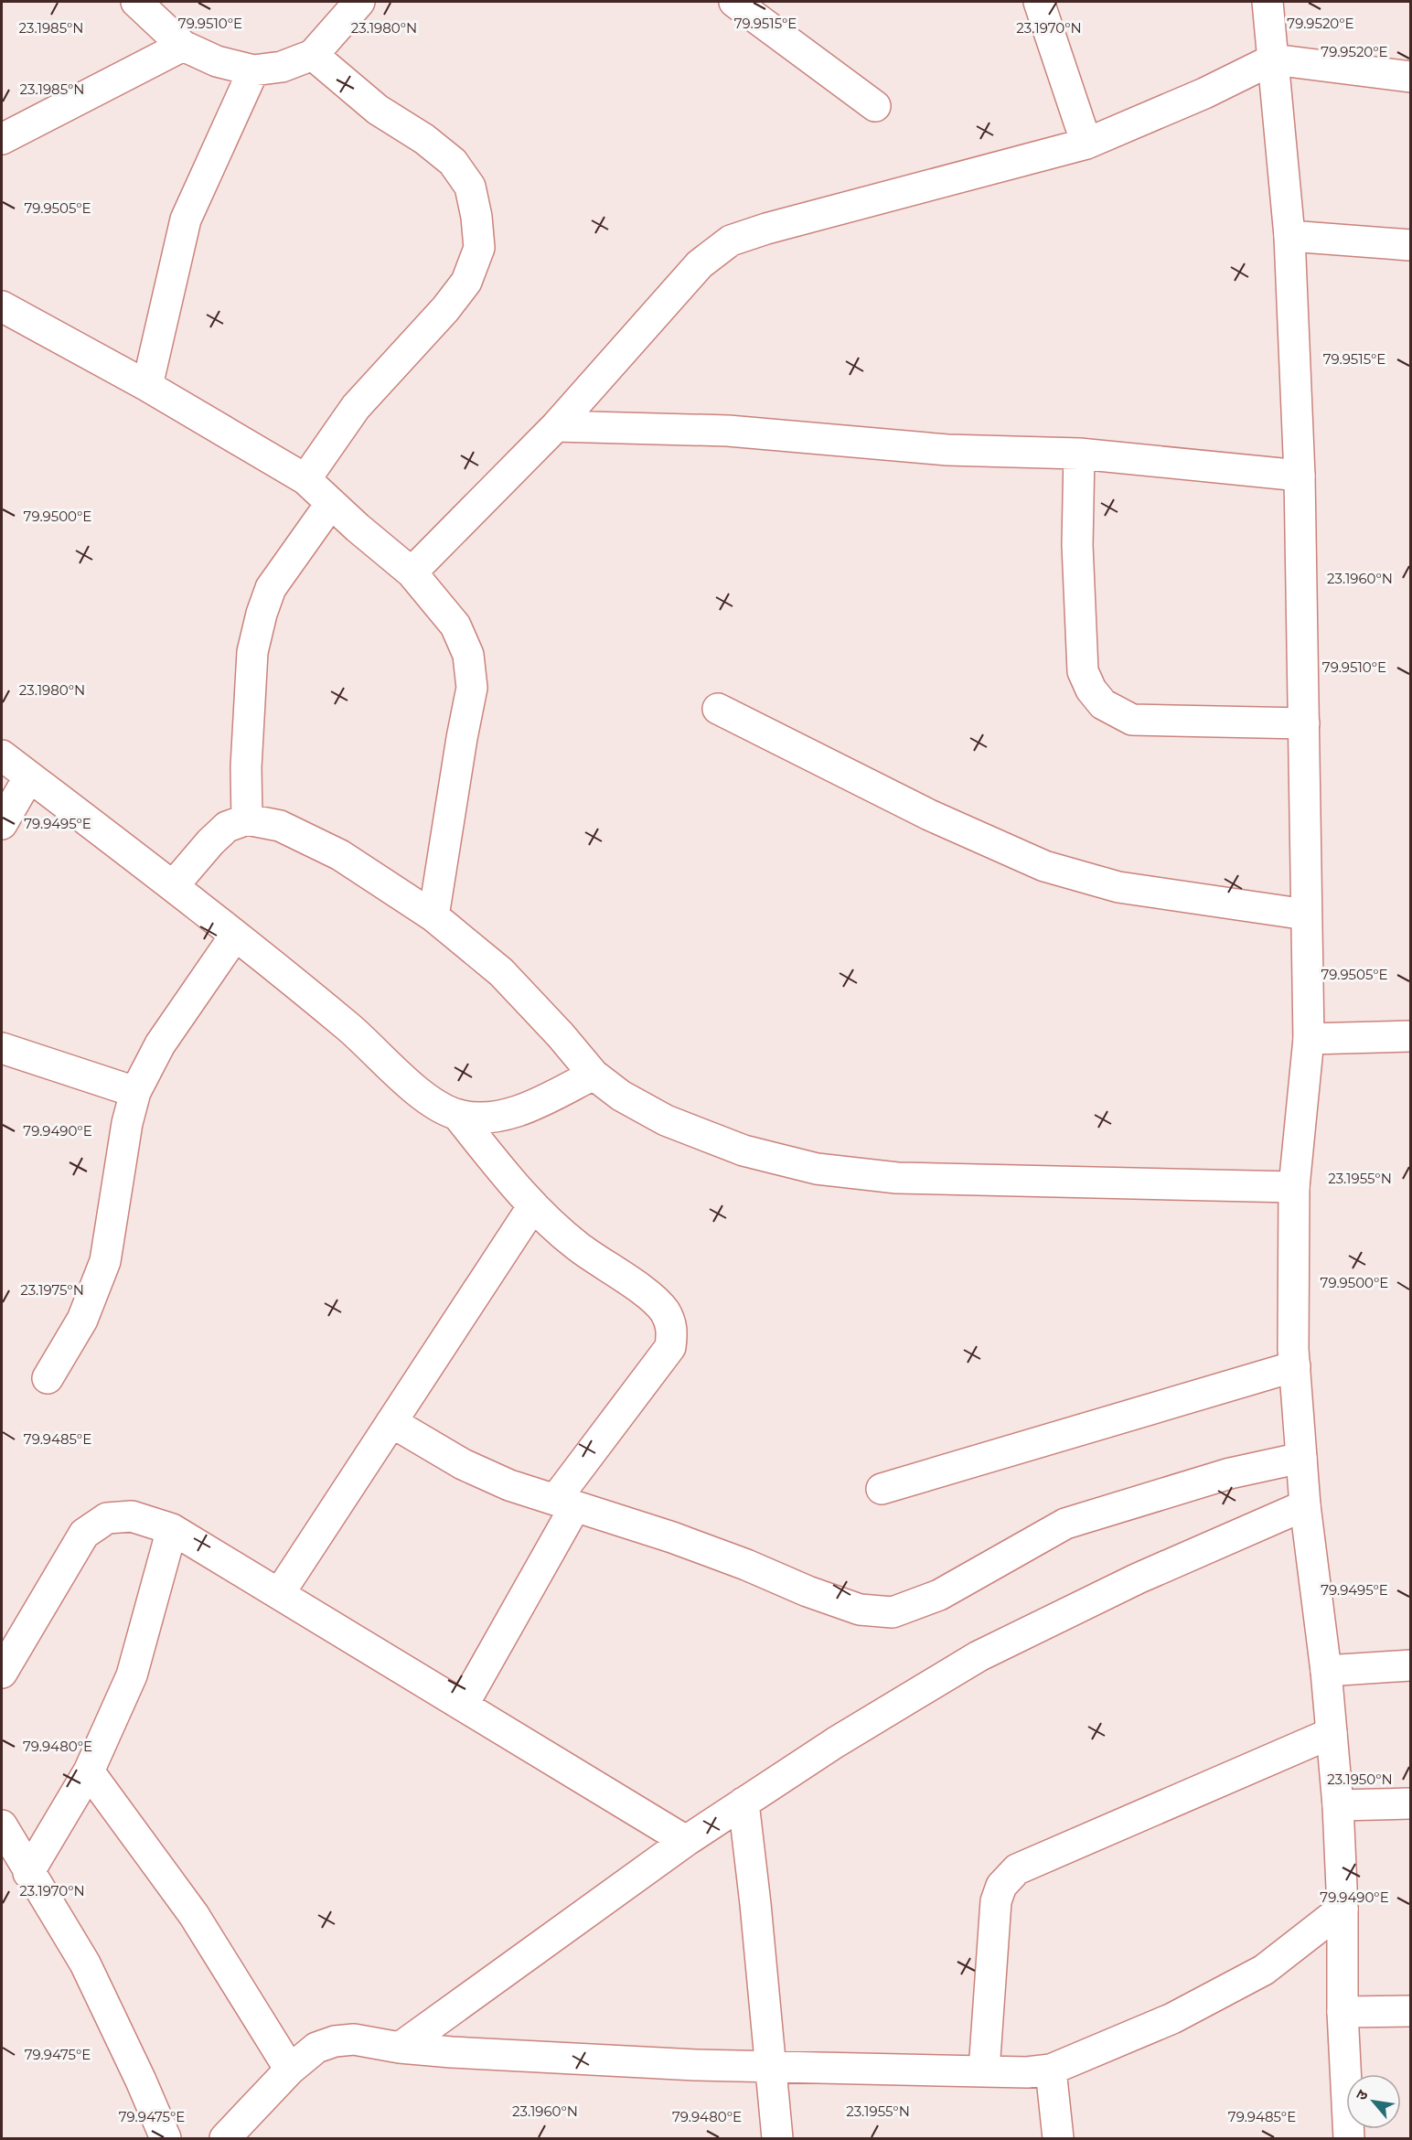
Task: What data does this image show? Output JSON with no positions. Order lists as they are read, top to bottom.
{
  "north": "top left",
  "coordinates": [
    "79.9510°E",
    "79.9515°E",
    "79.9520°E",
    "23.1985°N",
    "23.1980°N",
    "23.1970°N",
    "79.9505°E",
    "79.9500°E",
    "23.1960°N",
    "79.9495°E",
    "79.9490°E",
    "23.1955°N",
    "23.1975°N",
    "79.9485°E",
    "79.9480°E",
    "23.1950°N",
    "79.9475°E"
  ]
}
